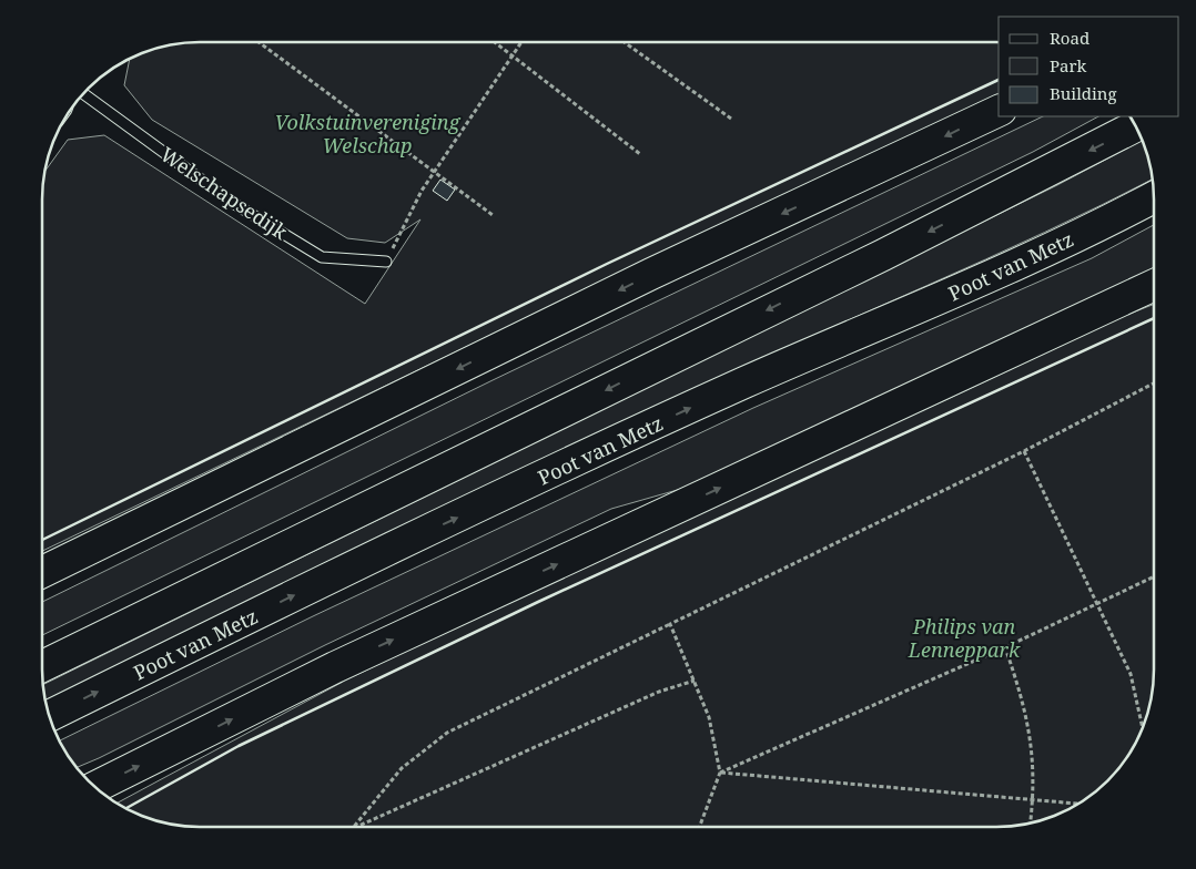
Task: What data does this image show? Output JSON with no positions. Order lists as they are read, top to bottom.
{
  "streets": {
    "highway": ["Poot van Metz"],
    "lane": ["Welschapsedijk"]
  },
  "parks": ["Volkstuinvereniging Welschap", "Philips van Lenneppark"],
  "legend": ["Road", "Park", "Building"]
}
